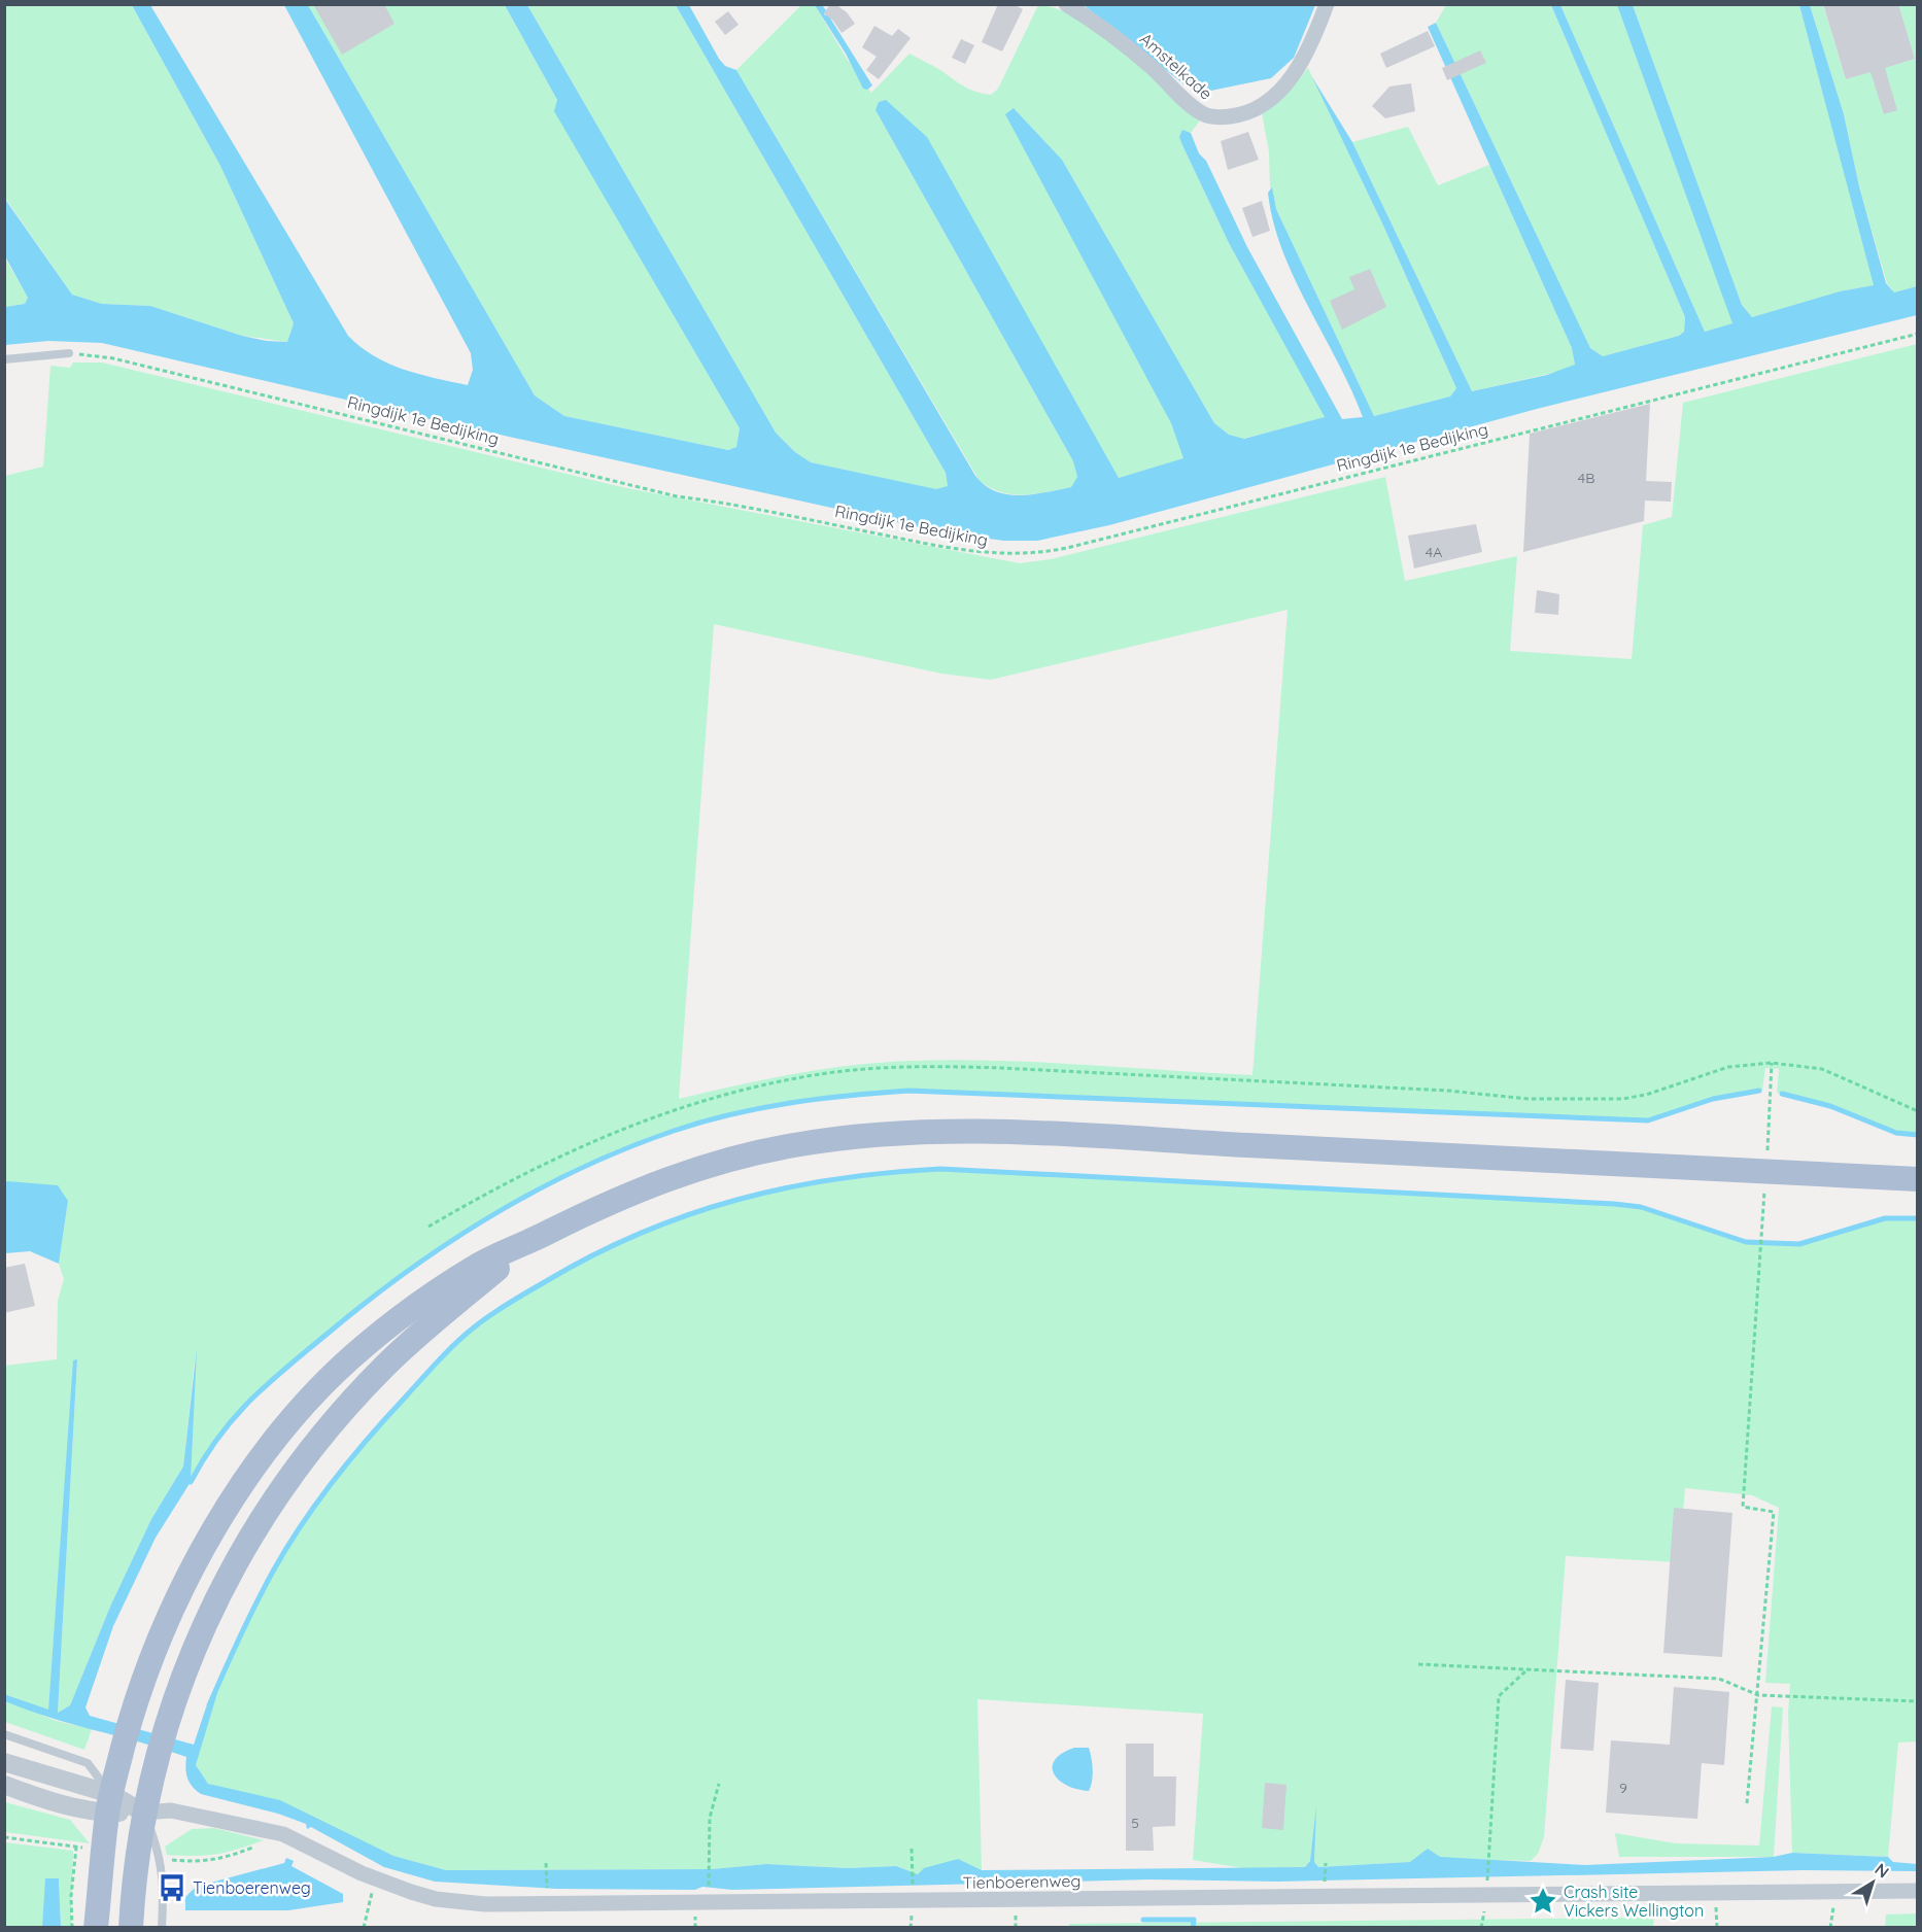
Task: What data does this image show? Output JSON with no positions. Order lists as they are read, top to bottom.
{
  "streets": {
    "street": ["Amstelkade", "Tienboerenweg"],
    "path": ["Ringdijk 1e Bedijking"]
  },
  "places": {
    "bus stop": ["Tienboerenweg"],
    "place": ["Crash site Vickers Wellington"]
  },
  "house_numbers": [
    "4B",
    "4A",
    "9",
    "5"
  ],
  "north": "top right"
}
